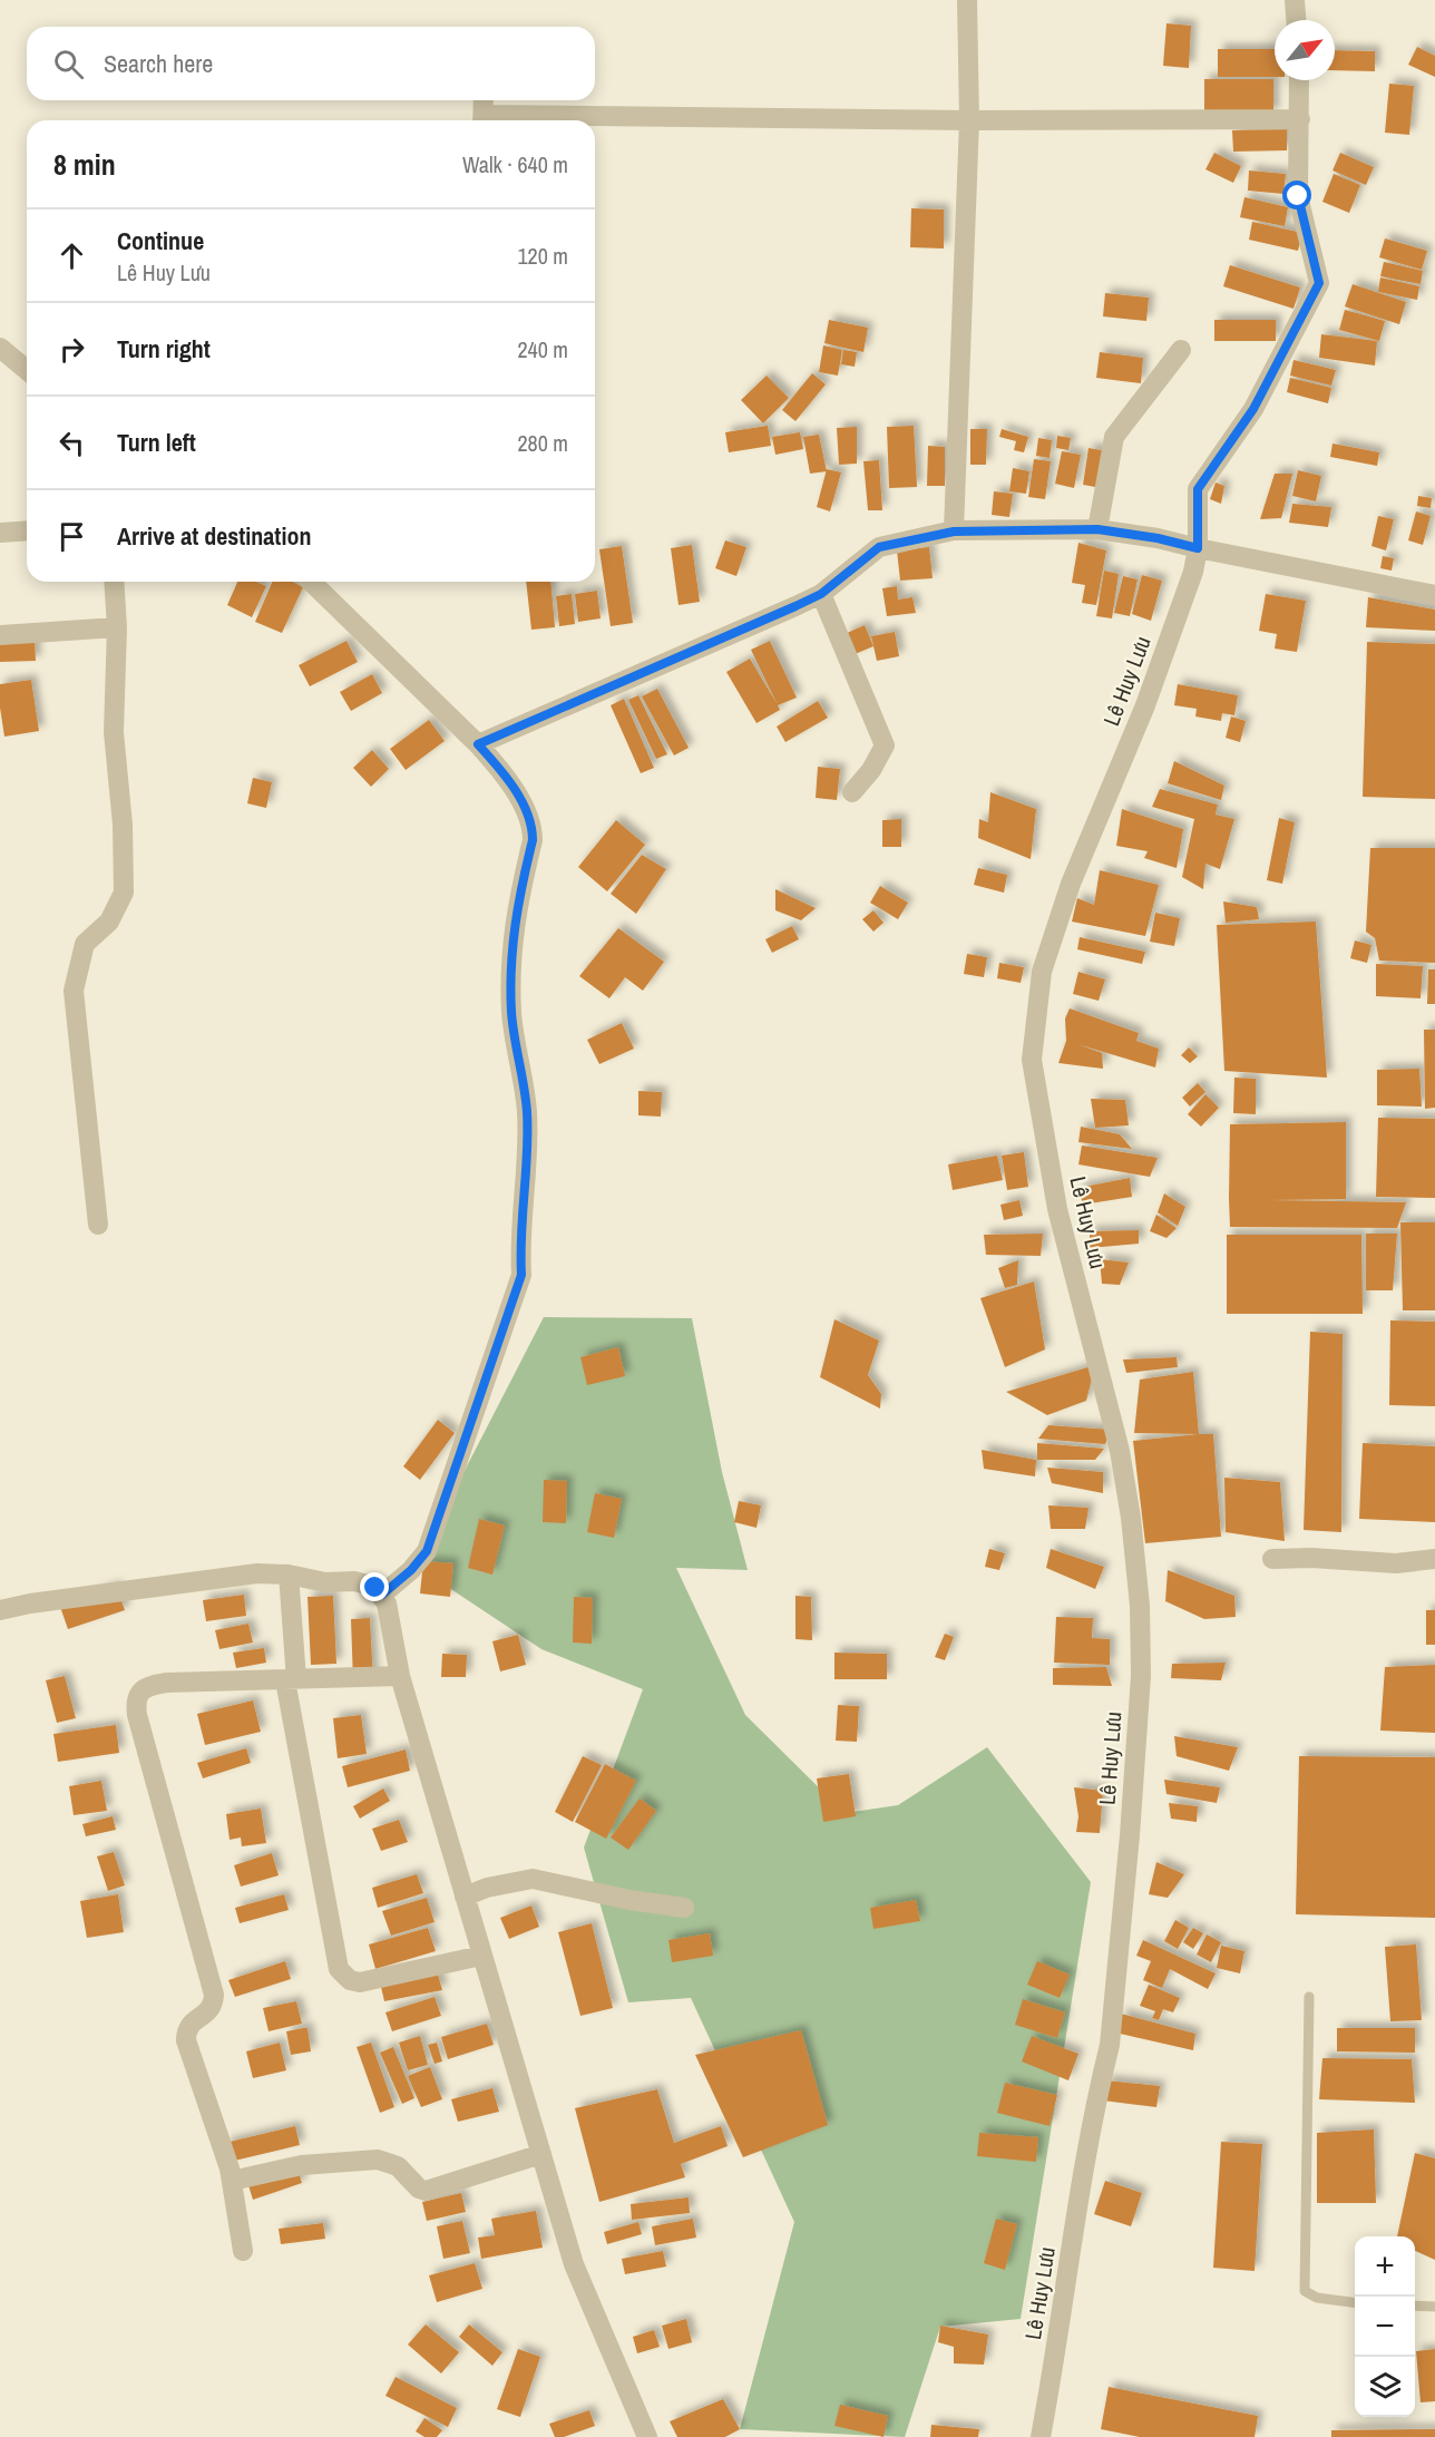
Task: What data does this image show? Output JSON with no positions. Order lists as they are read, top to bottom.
{
  "streets": {
    "street": ["Lê Huy Lưu"]
  },
  "north": "top right",
  "page": {
    "search": "Search here",
    "heading": ["8 min", "Walk · 640 m"],
    "list": [
      ["Continue", "Lê Huy Lưu", "120 m"],
      ["Turn right", "240 m"],
      ["Turn left", "280 m"],
      "Arrive at destination"
    ],
    "map_buttons": ["+", "−"]
  }
}
